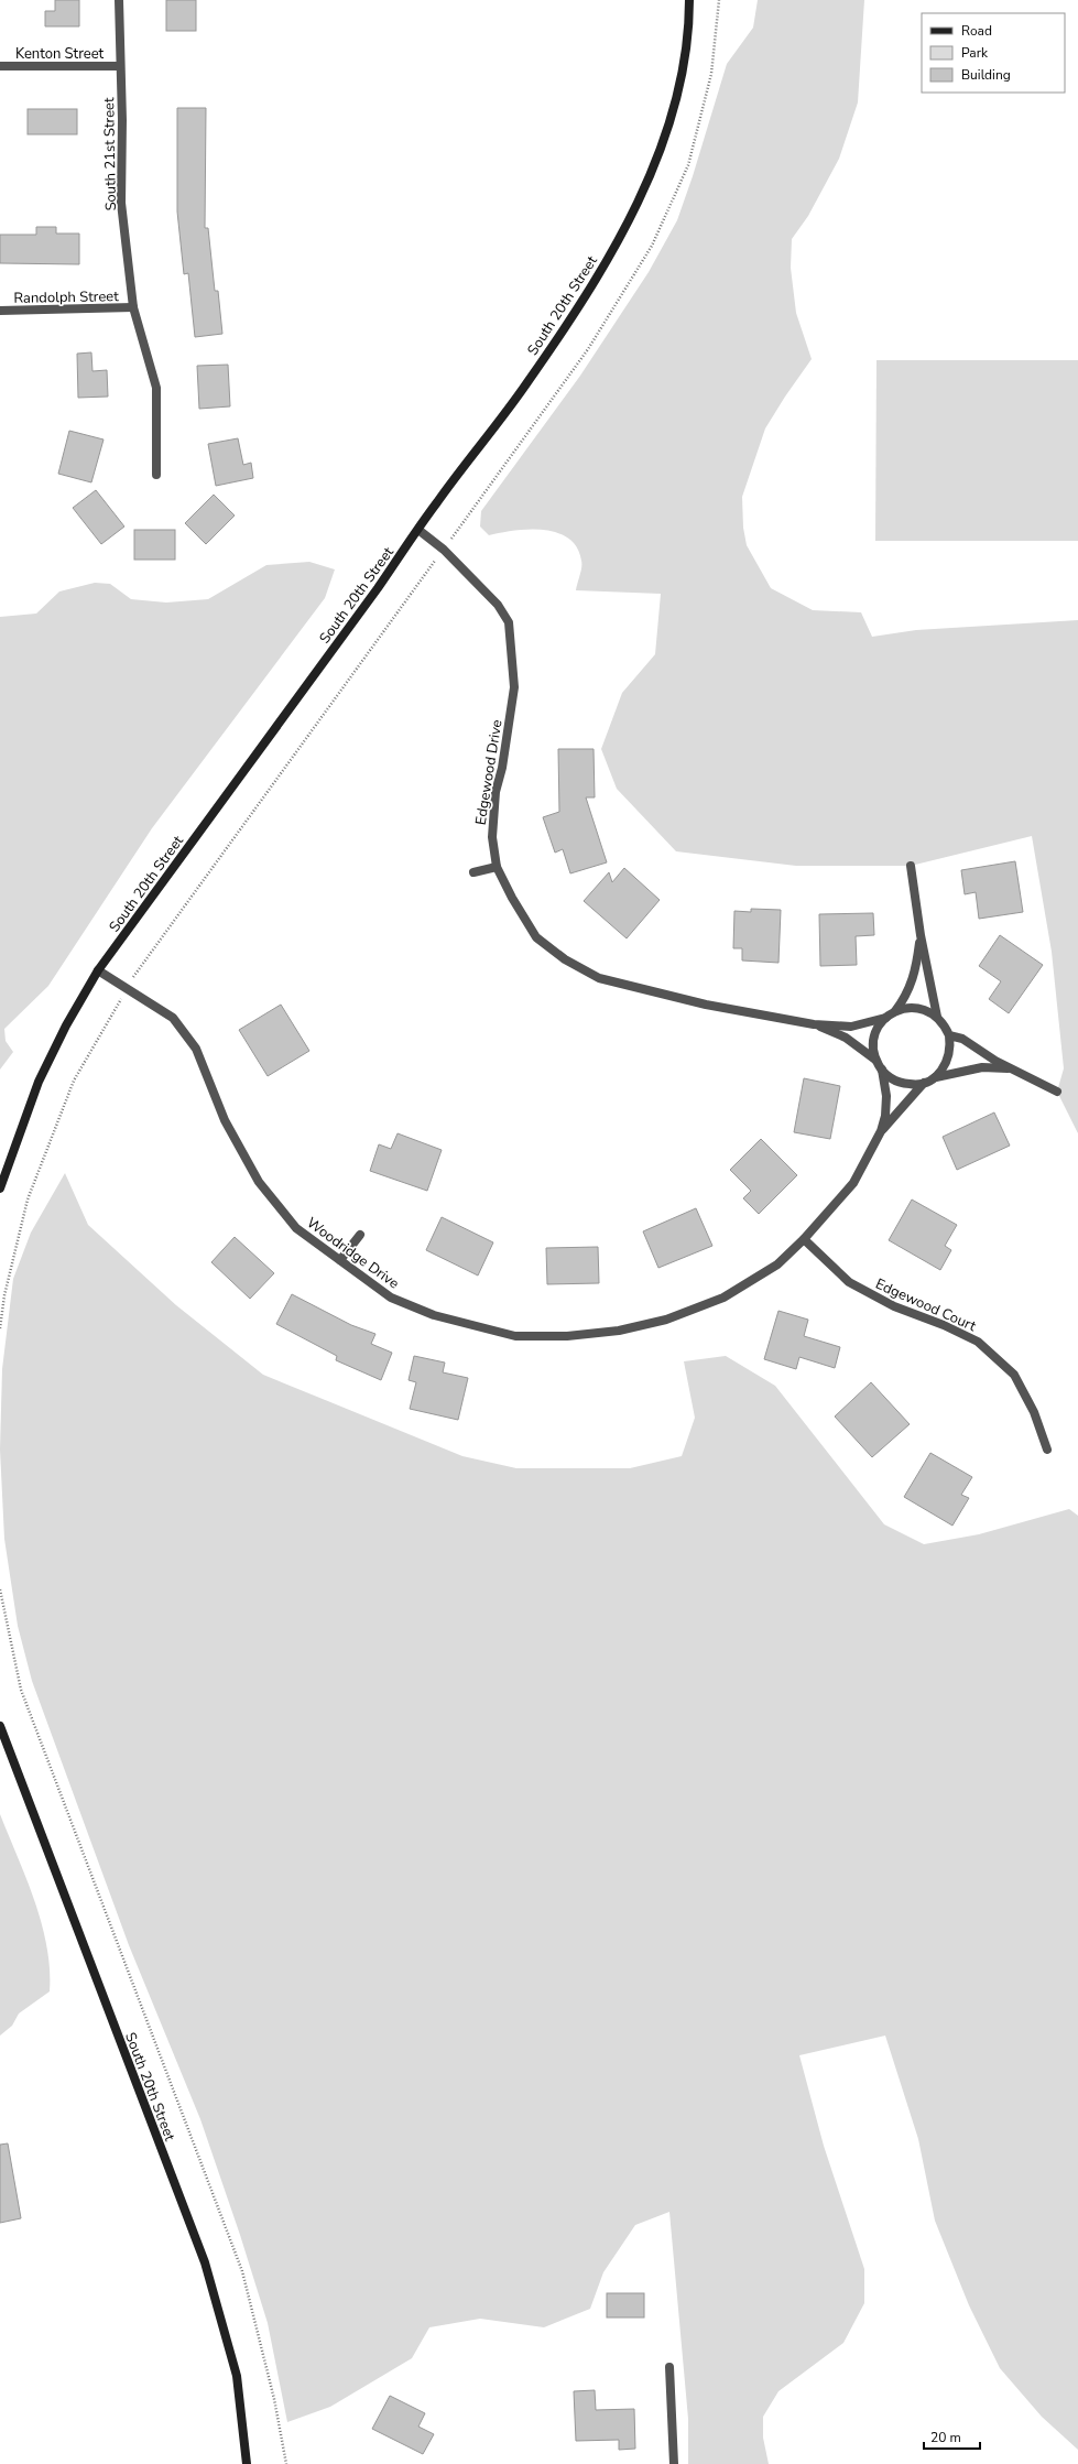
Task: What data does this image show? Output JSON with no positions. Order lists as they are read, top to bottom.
{
  "streets": {
    "main road": ["South 20th Street"],
    "street": [
      "Kenton Street",
      "South 21st Street",
      "Randolph Street",
      "Edgewood Drive",
      "Woodridge Drive",
      "Edgewood Court"
    ]
  },
  "crossings": [
    ["Kenton Street", "South 21st Street"],
    ["South 21st Street", "Randolph Street"],
    ["South 20th Street", "Edgewood Drive"],
    ["South 20th Street", "Woodridge Drive"],
    ["Woodridge Drive", "Edgewood Court"]
  ],
  "legend": ["Road", "Park", "Building"],
  "scale_bar": "20 m"
}
